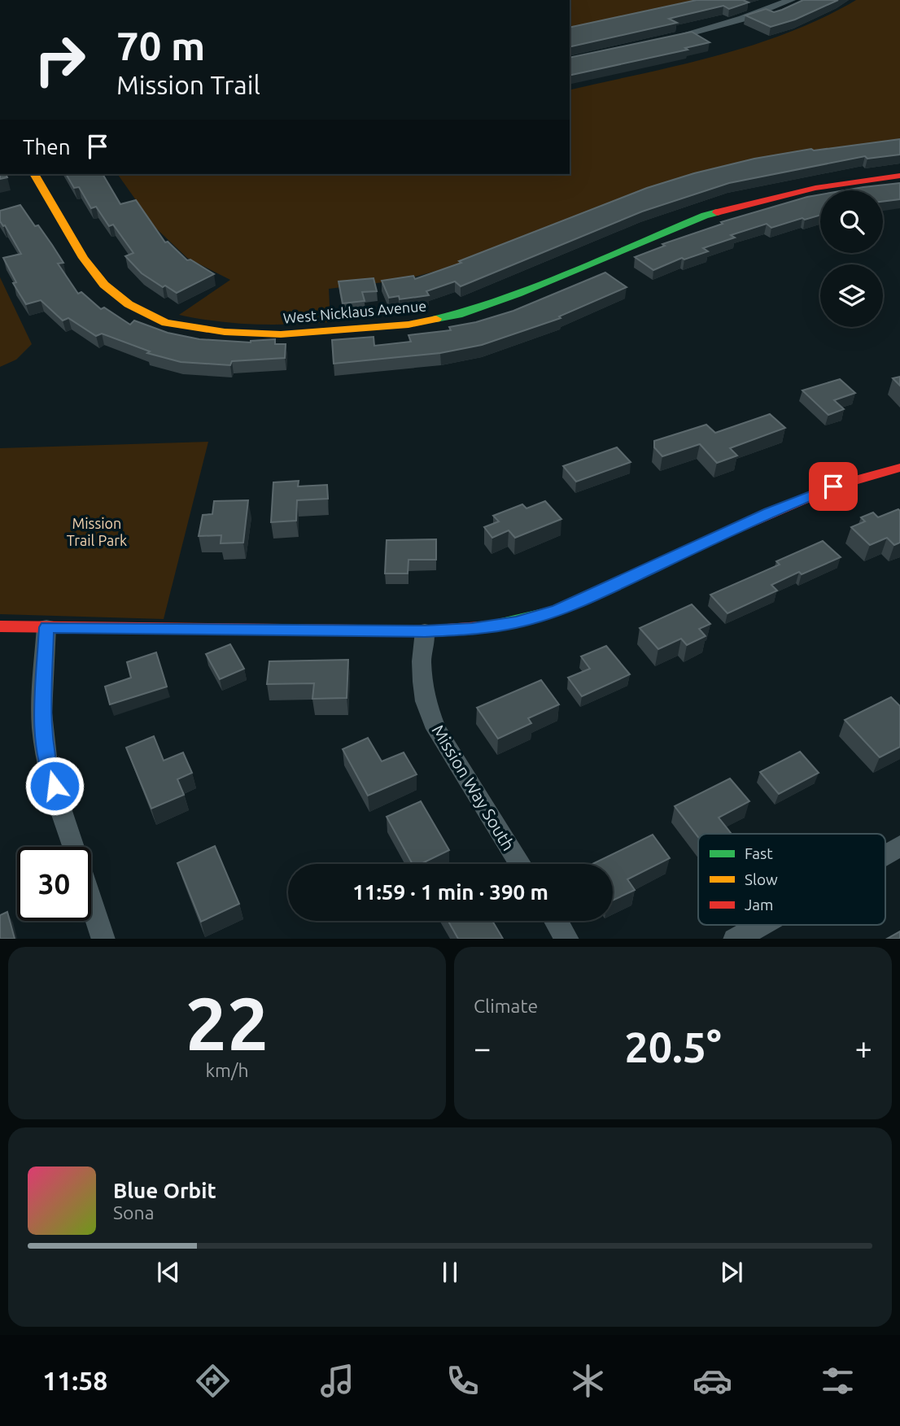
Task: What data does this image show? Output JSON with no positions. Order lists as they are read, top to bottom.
{
  "streets": {
    "street": ["West Nicklaus Avenue", "Mission Way South"]
  },
  "parks": ["Mission Trail Park"],
  "legend": ["Fast", "Slow", "Jam"],
  "page": {
    "turn": ["70 m", "Mission Trail"],
    "then": "Then",
    "limit": "30",
    "trip": "11:59 · 1 min · 390 m",
    "tile": [
      ["22", "km/h"],
      "Climate"
    ],
    "heat": ["−", "20.5°", "+"],
    "song": ["Blue Orbit", "Sona"],
    "tabs": "11:58"
  }
}
